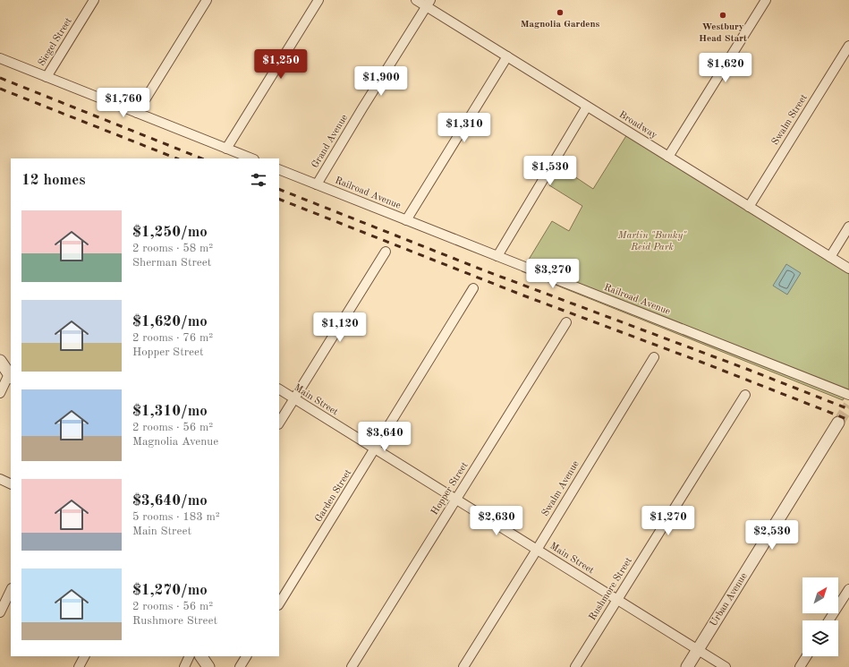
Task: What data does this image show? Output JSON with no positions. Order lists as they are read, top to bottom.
{
  "streets": {
    "street": [
      "Siegel Street",
      "Swalm Street",
      "Broadway",
      "Grand Avenue",
      "Railroad Avenue",
      "Main Street",
      "Hopper Street",
      "Swalm Avenue",
      "Garden Street",
      "Rushmore Street",
      "Urban Avenue"
    ]
  },
  "crossings": [
    ["Swalm Street", "Broadway"],
    ["Broadway", "Grand Avenue"],
    ["Grand Avenue", "Railroad Avenue"],
    ["Main Street", "Hopper Street"],
    ["Main Street", "Swalm Avenue"],
    ["Main Street", "Garden Street"],
    ["Main Street", "Rushmore Street"],
    ["Main Street", "Urban Avenue"]
  ],
  "parks": ["Martin \"Bunky\" Reid Park"],
  "places": ["Magnolia Gardens", "Westbury Head Start"],
  "north": "top right",
  "page": {
    "price": [
      "$1,250",
      "$1,620",
      "$1,900",
      "$1,760",
      "$1,310",
      "$1,530",
      "$3,270",
      "$1,120",
      "$3,640",
      "$2,630",
      "$1,270",
      "$2,530"
    ],
    "heading": "12 homes",
    "list": [
      {
        "name": "$1,250/mo",
        "note": "2 rooms · 58 m² · Sherman Street"
      },
      {
        "name": "$1,620/mo",
        "note": "2 rooms · 76 m² · Hopper Street"
      },
      {
        "name": "$1,310/mo",
        "note": "2 rooms · 56 m² · Magnolia Avenue"
      },
      {
        "name": "$3,640/mo",
        "note": "5 rooms · 183 m² · Main Street"
      },
      {
        "name": "$1,270/mo",
        "note": "2 rooms · 56 m² · Rushmore Street"
      }
    ]
  }
}
